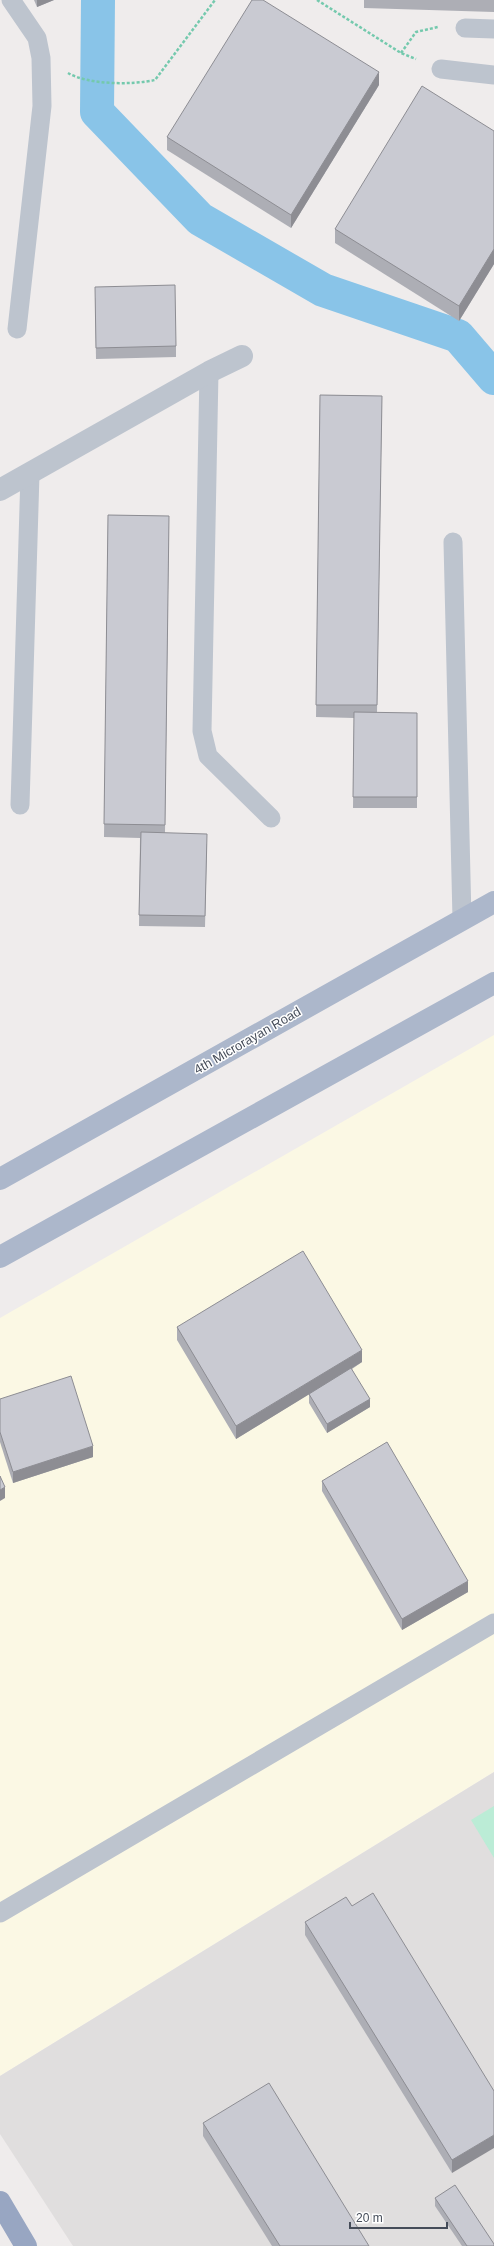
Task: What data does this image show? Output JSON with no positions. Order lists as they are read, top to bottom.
{
  "streets": {
    "main road": ["4th Microrayan Road"]
  },
  "scale_bar": "20 m"
}
